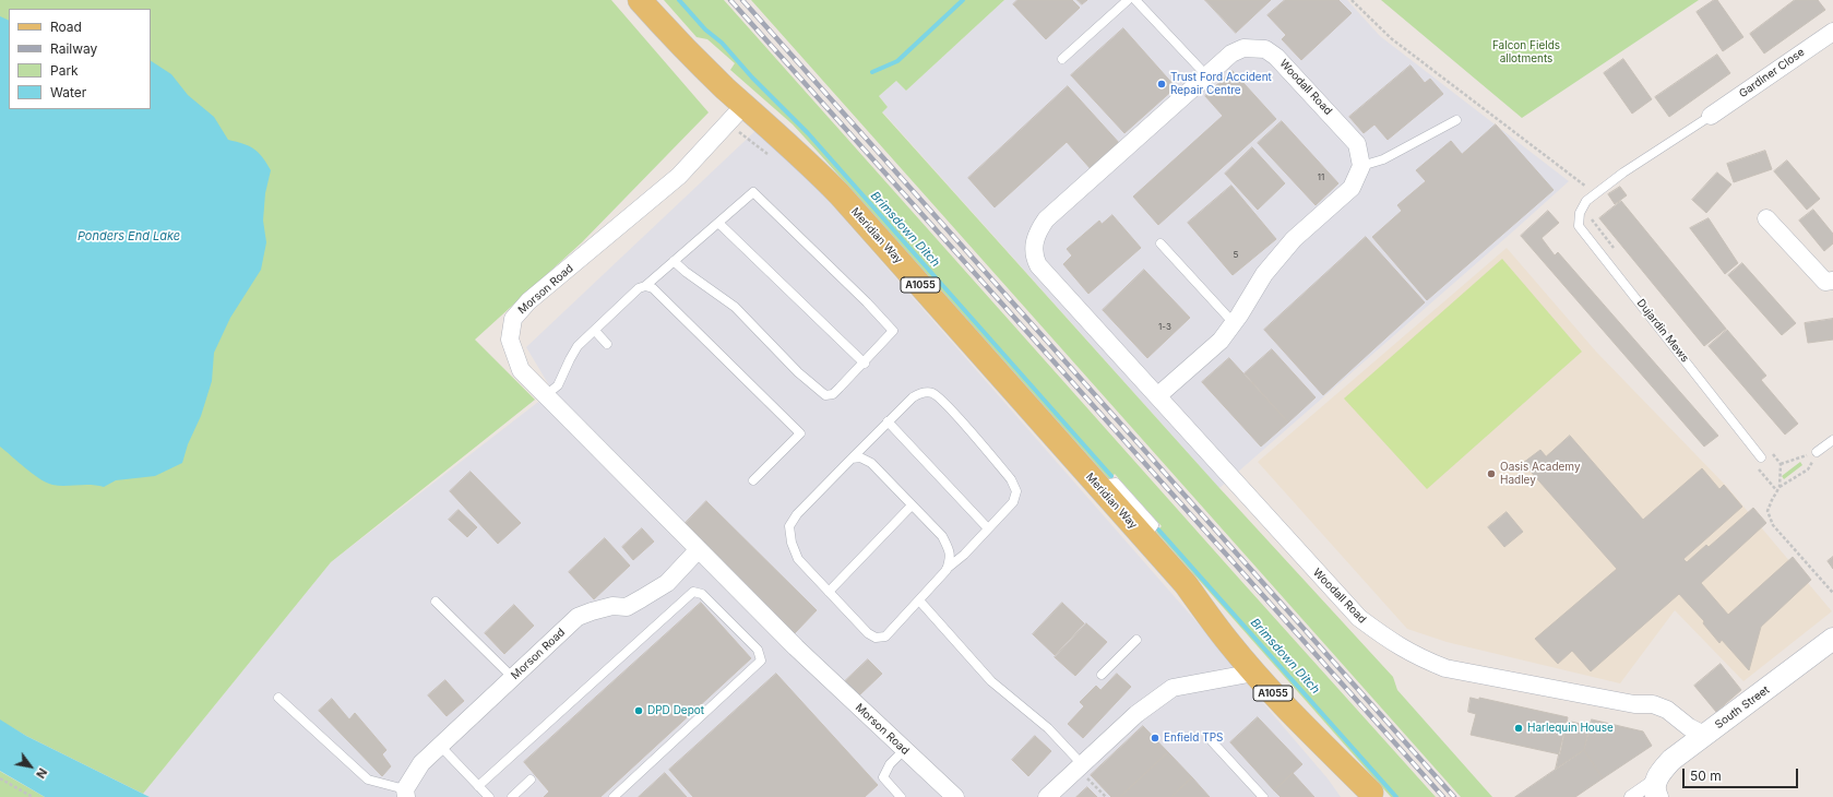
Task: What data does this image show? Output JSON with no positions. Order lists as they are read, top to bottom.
{
  "streets": {
    "main road": ["Meridian Way", "A1055"],
    "street": [
      "Gardiner Close",
      "Woodall Road",
      "Morson Road",
      "South Street"
    ],
    "lane": ["Dujardin Mews"]
  },
  "crossings": [
    ["Gardiner Close", "Dujardin Mews"],
    ["Woodall Road", "South Street"],
    ["Meridian Way", "Morson Road"]
  ],
  "water": ["Brimsdown Ditch", "Ponders End Lake"],
  "parks": ["Falcon Fields allotments"],
  "places": [
    "Trust Ford Accident Repair Centre",
    "Oasis Academy Hadley",
    "DPD Depot",
    "Harlequin House",
    "Enfield TPS"
  ],
  "house_numbers": ["11", "5", "1-3"],
  "legend": [
    "Road",
    "Railway",
    "Park",
    "Water"
  ],
  "scale_bar": "50 m",
  "north": "bottom right"
}
